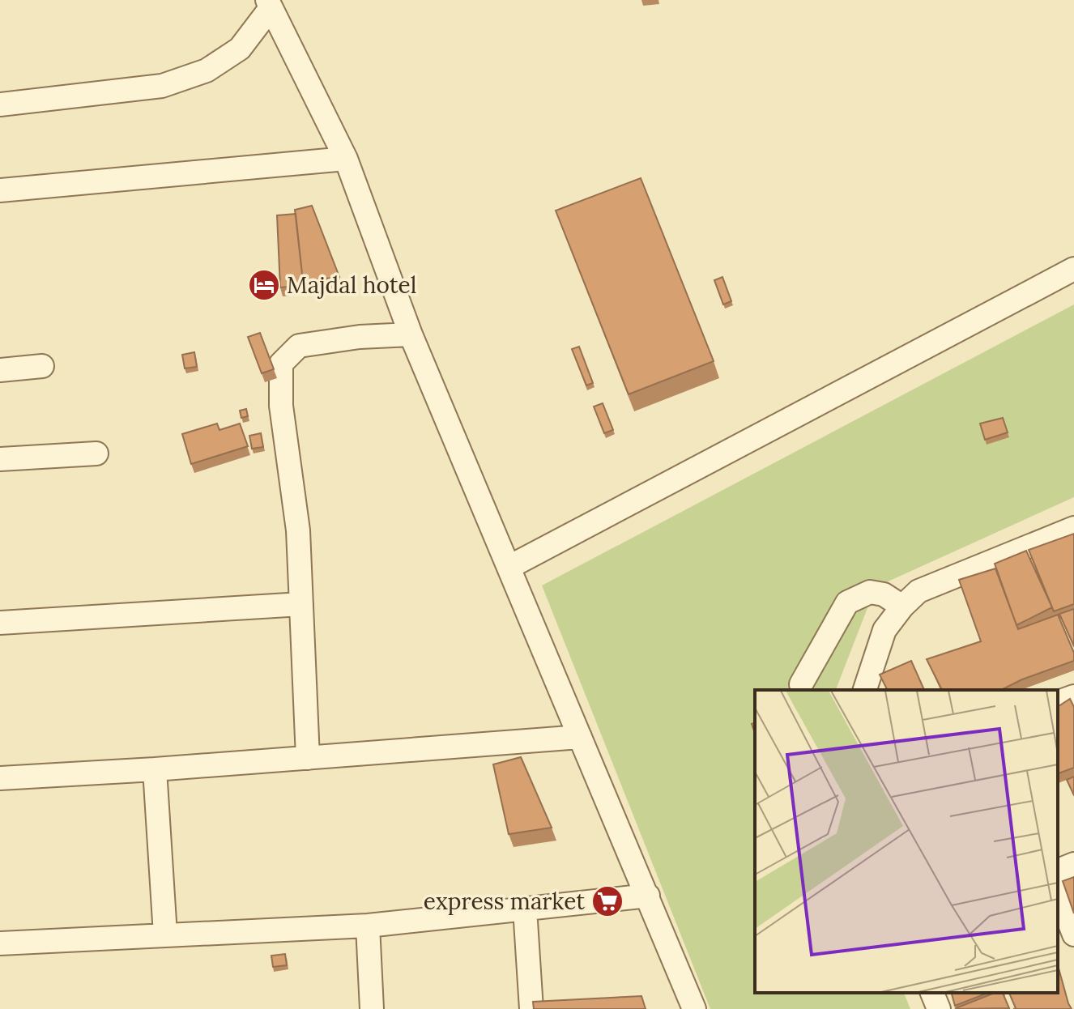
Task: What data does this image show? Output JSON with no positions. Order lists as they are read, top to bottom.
{
  "places": {
    "hotel": ["Majdal hotel"],
    "supermarket": ["express market"]
  }
}
